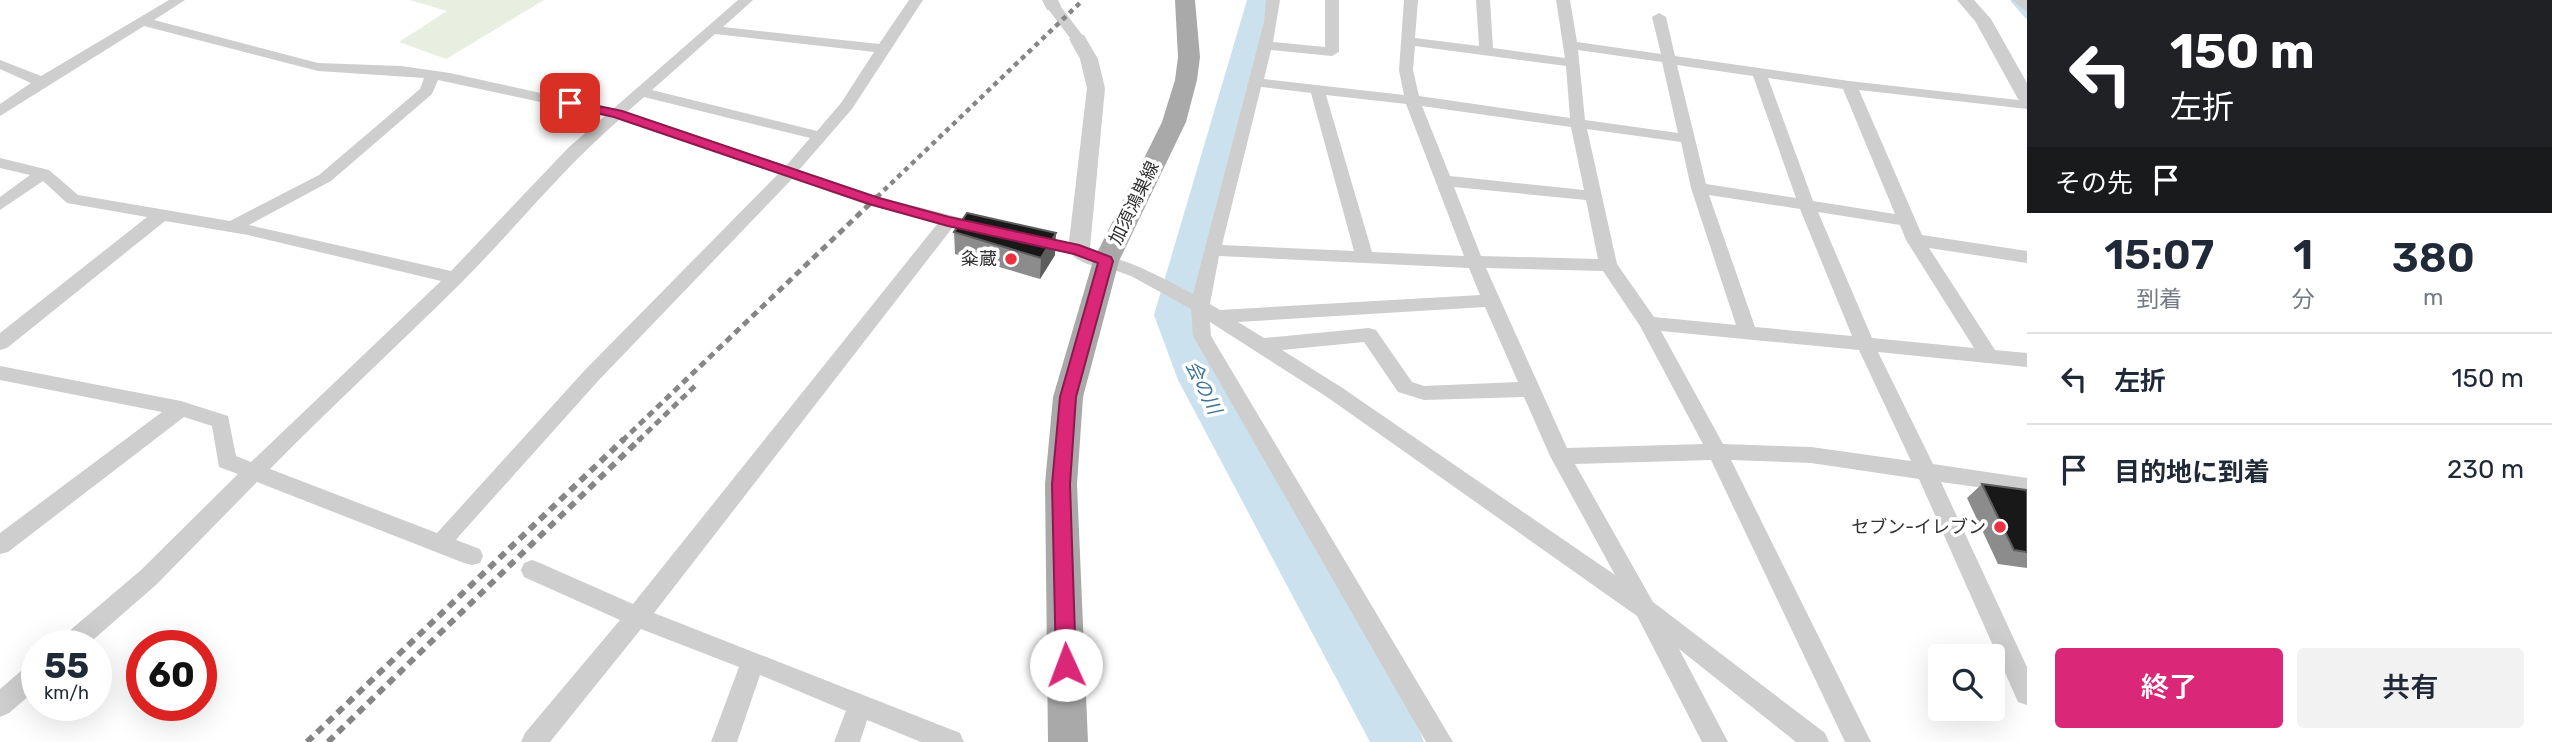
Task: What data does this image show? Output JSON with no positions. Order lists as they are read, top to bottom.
{
  "streets": {
    "main road": ["加須鴻巣線"]
  },
  "water": ["会の川"],
  "places": ["粂蔵", "セブン-イレブン"],
  "page": {
    "turn": ["150 m", "左折"],
    "then": "その先",
    "eta": [
      "15:07",
      "到着",
      "1",
      "分",
      "380",
      "m"
    ],
    "list": [
      {
        "name": "左折",
        "value": "150 m"
      },
      {
        "name": "目的地に到着",
        "value": "230 m"
      }
    ],
    "speed": "55 km/h",
    "limit": "60",
    "buttons": ["終了", "共有"]
  }
}
